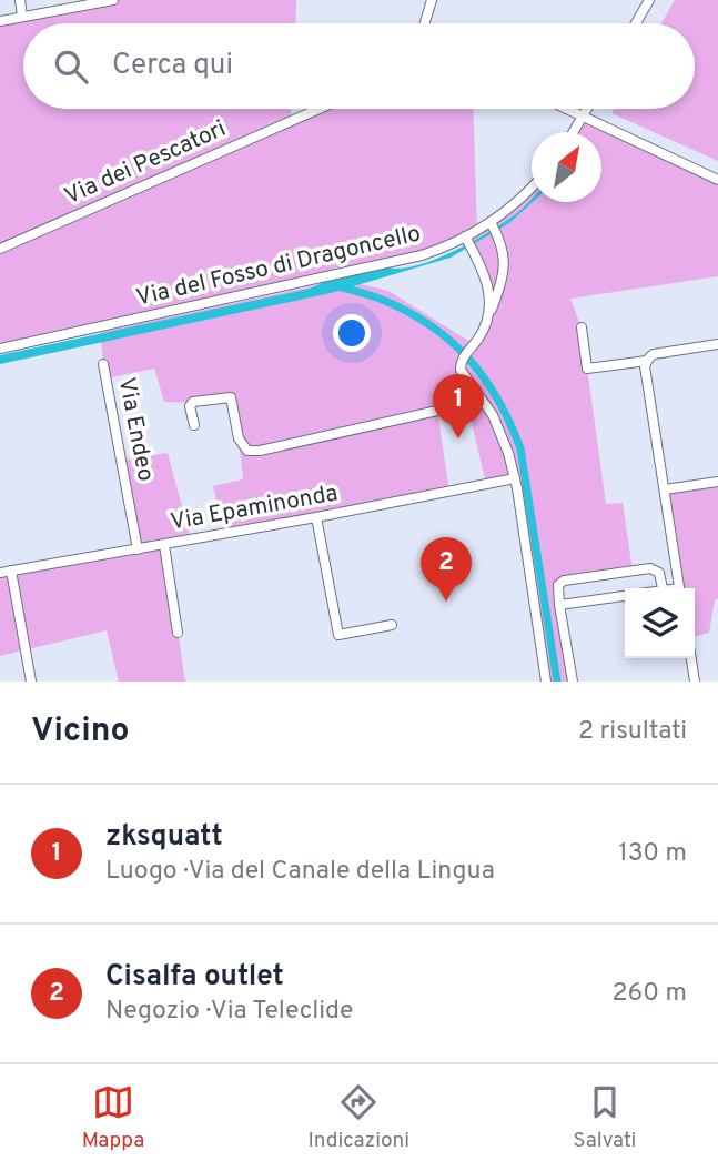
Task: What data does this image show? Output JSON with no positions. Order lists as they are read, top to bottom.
{
  "streets": {
    "street": [
      "Via dei Pescatori",
      "Via del Fosso di Dragoncello",
      "Via Endeo",
      "Via Epaminonda"
    ]
  },
  "crossings": [
    ["Via Endeo", "Via Epaminonda"]
  ],
  "north": "top right",
  "page": {
    "search": "Cerca qui",
    "pins": ["1", "2"],
    "heading": ["Vicino", "2 risultati"],
    "list": [
      {
        "mark": "1",
        "name": "zksquatt",
        "note": "Luogo · Via del Canale della Lingua",
        "value": "130 m"
      },
      {
        "mark": "2",
        "name": "Cisalfa outlet",
        "note": "Negozio · Via Teleclide",
        "value": "260 m"
      }
    ],
    "nav": ["Mappa", "Indicazioni", "Salvati"]
  }
}
